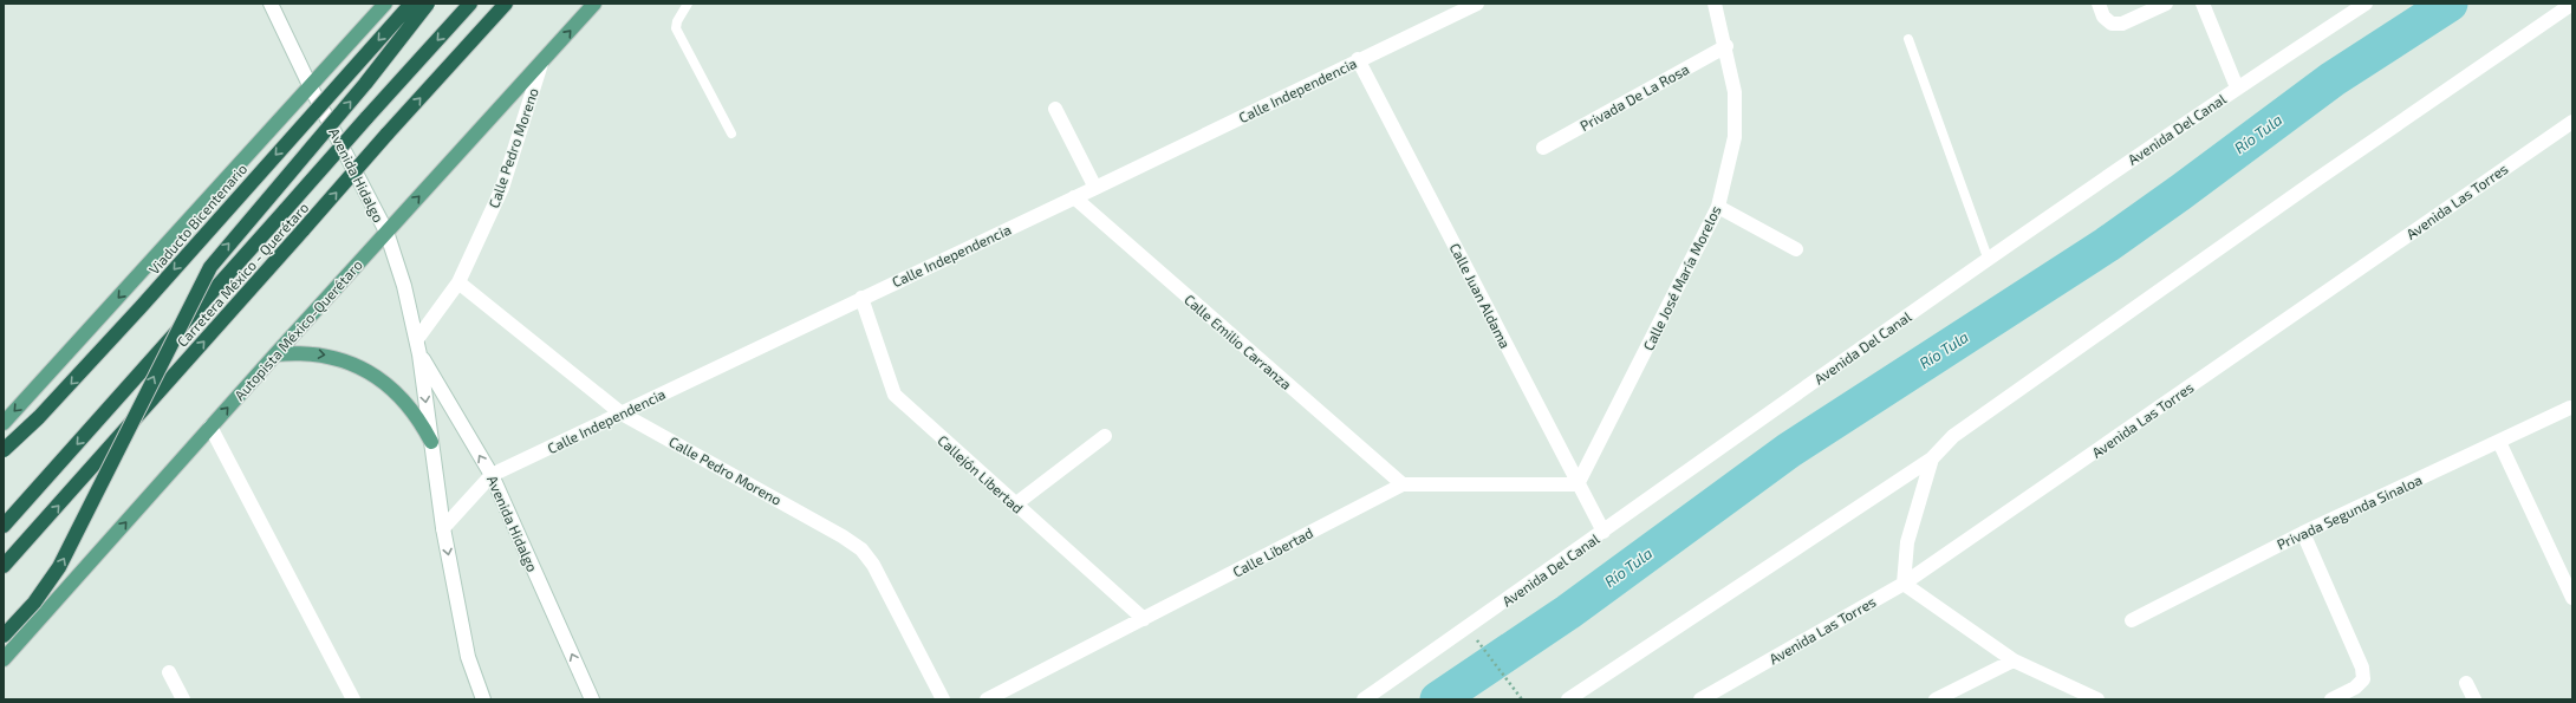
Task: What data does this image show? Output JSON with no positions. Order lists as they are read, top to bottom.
{
  "streets": {
    "highway": ["Viaducto Bicentenario", "Carretera México - Querétaro"],
    "main road": ["Autopista México-Querétaro"],
    "street": [
      "Calle Independencia",
      "Privada De La Rosa",
      "Avenida Del Canal",
      "Calle Pedro Moreno",
      "Avenida Hidalgo",
      "Avenida Las Torres",
      "Calle José María Morelos",
      "Calle Juan Aldama",
      "Calle Emilio Carranza",
      "Callejón Libertad",
      "Privada Segunda Sinaloa",
      "Calle Libertad"
    ]
  },
  "crossings": [
    ["Calle Independencia", "Calle Pedro Moreno"],
    ["Calle Independencia", "Avenida Hidalgo"],
    ["Calle Independencia", "Calle Juan Aldama"],
    ["Calle Independencia", "Calle Emilio Carranza"],
    ["Calle Independencia", "Callejón Libertad"],
    ["Privada De La Rosa", "Calle José María Morelos"],
    ["Avenida Del Canal", "Calle Juan Aldama"],
    ["Calle Pedro Moreno", "Avenida Hidalgo"],
    ["Calle Pedro Moreno", "Autopista México-Querétaro"],
    ["Avenida Hidalgo", "Autopista México-Querétaro"],
    ["Calle José María Morelos", "Calle Juan Aldama"],
    ["Calle José María Morelos", "Calle Libertad"],
    ["Calle Juan Aldama", "Calle Libertad"],
    ["Calle Emilio Carranza", "Calle Libertad"],
    ["Callejón Libertad", "Calle Libertad"]
  ],
  "one_way": ["Autopista México-Querétaro"],
  "water": ["Río Tula"]
}
